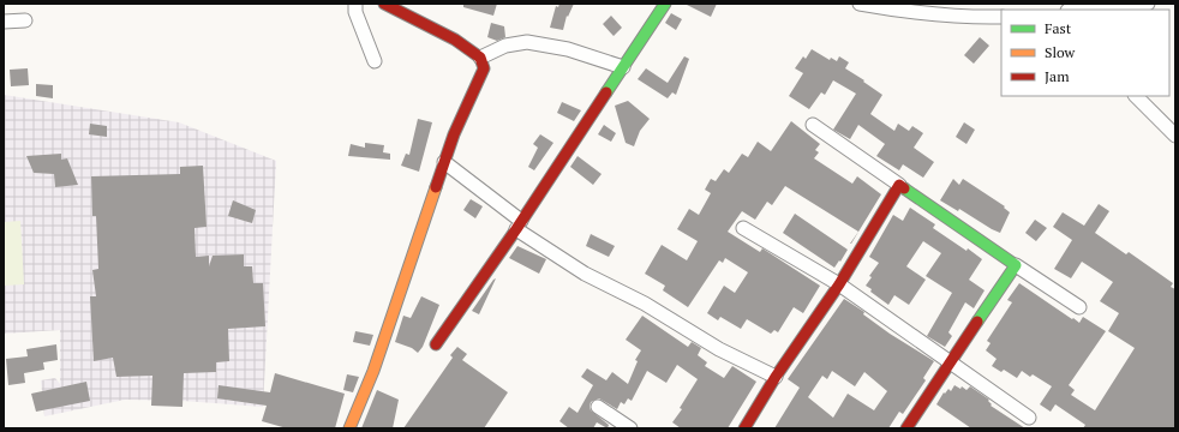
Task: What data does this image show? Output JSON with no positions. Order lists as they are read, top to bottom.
{
  "legend": ["Fast", "Slow", "Jam"]
}
